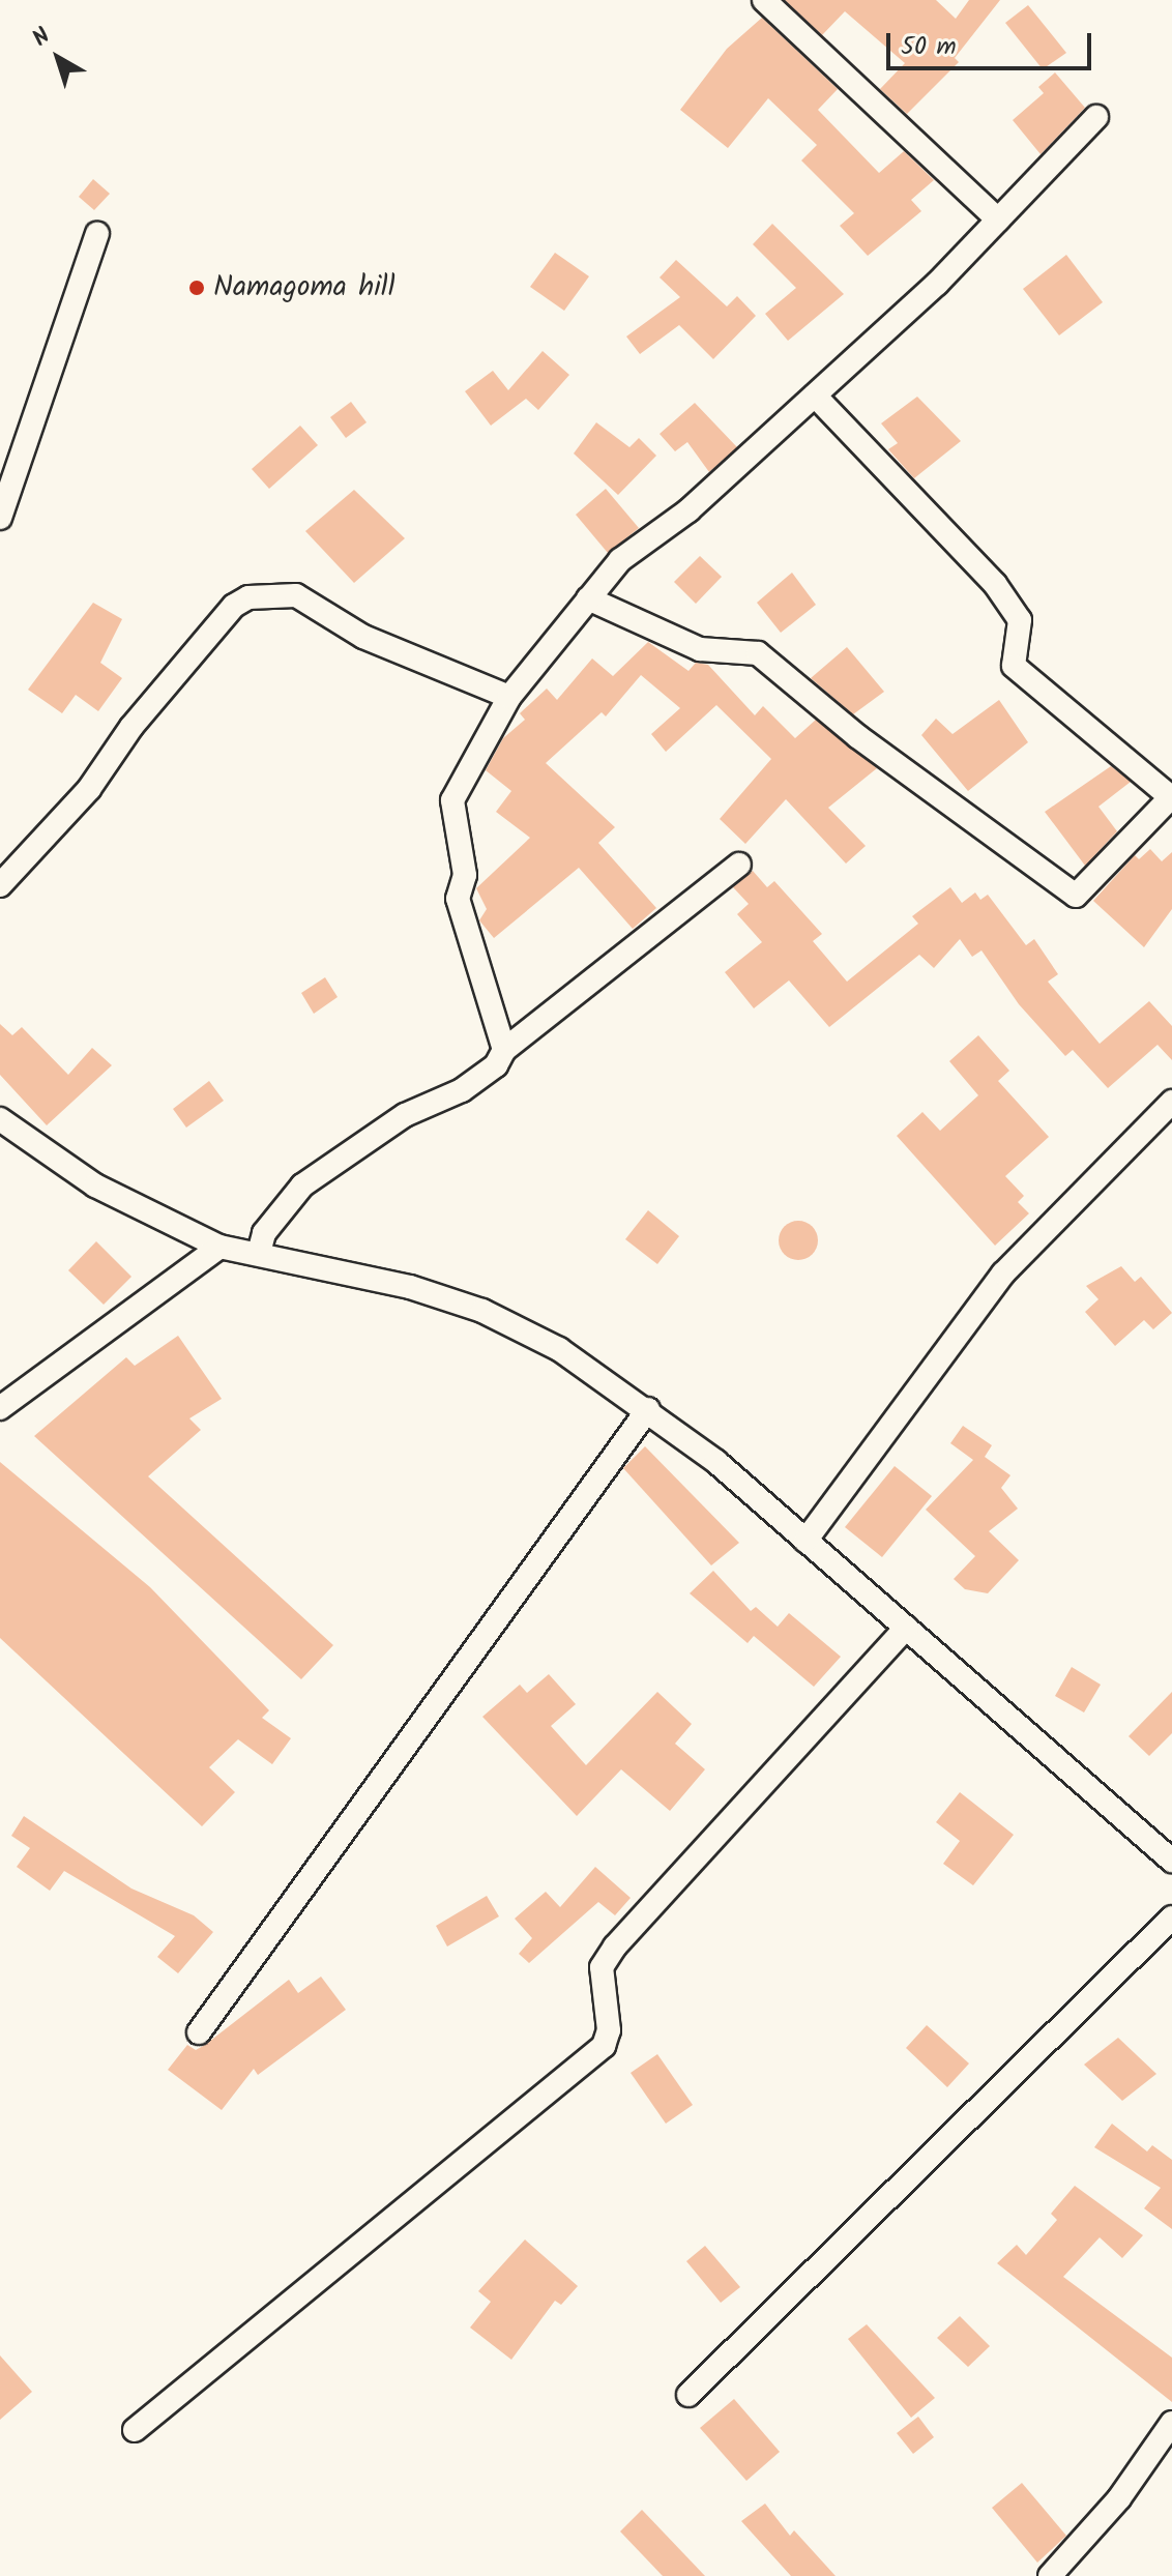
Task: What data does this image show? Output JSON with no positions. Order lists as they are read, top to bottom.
{
  "places": ["Namagoma hill"],
  "scale_bar": "50 m",
  "north": "top left"
}
